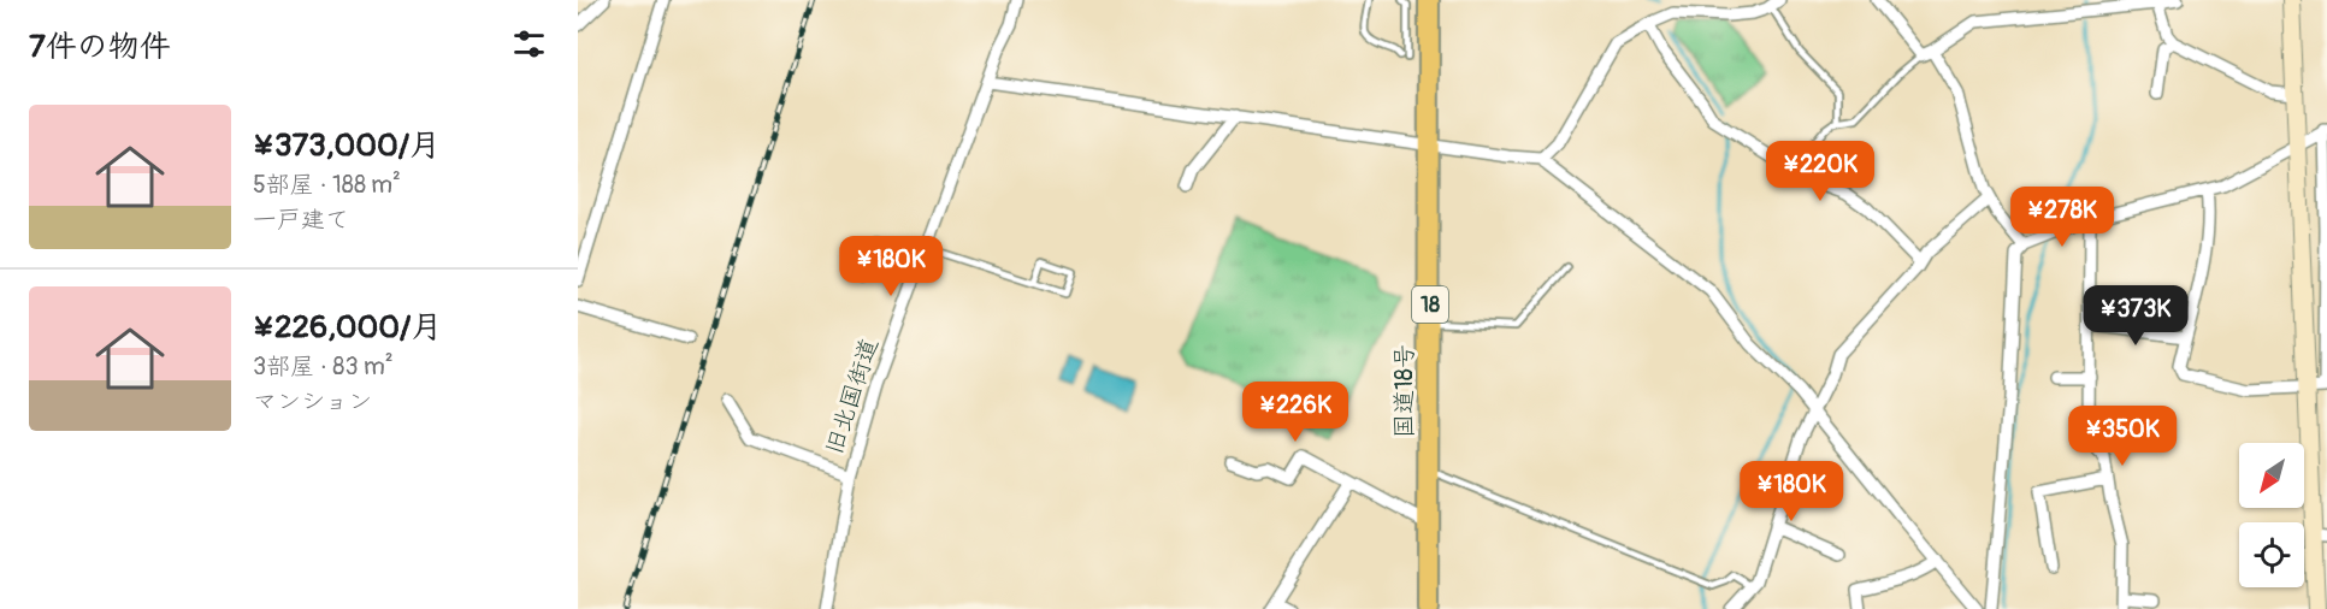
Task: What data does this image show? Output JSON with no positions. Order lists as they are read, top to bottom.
{
  "streets": {
    "highway": ["18", "国道18号"],
    "street": ["旧北国街道"]
  },
  "north": "bottom left",
  "page": {
    "heading": "7件の物件",
    "list": [
      {
        "name": "¥373,000/月",
        "note": "5部屋 · 188 m² · 一戸建て"
      },
      {
        "name": "¥226,000/月",
        "note": "3部屋 · 83 m² · マンション"
      }
    ],
    "price": [
      "¥220K",
      "¥278K",
      "¥180K",
      "¥373K",
      "¥226K",
      "¥350K",
      "¥180K"
    ]
  }
}
